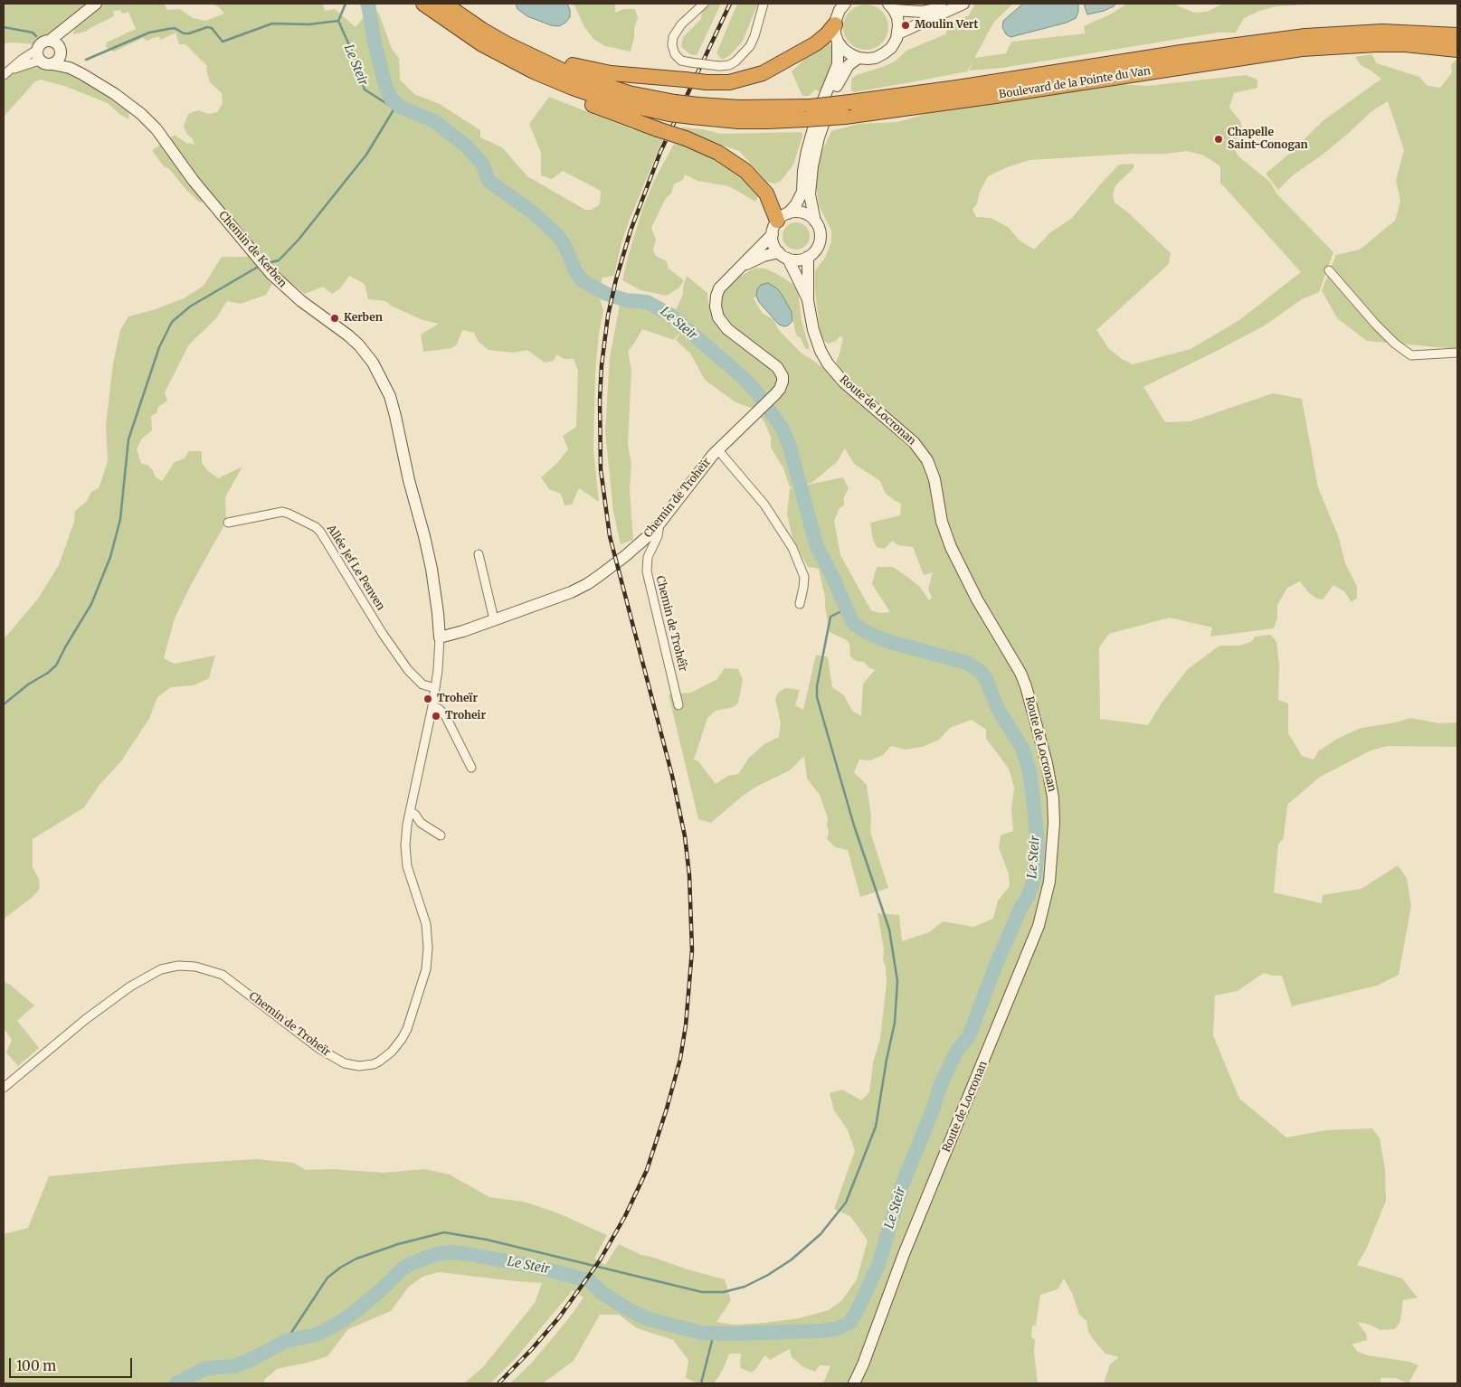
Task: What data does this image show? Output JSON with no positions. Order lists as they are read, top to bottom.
{
  "streets": {
    "highway": ["Boulevard de la Pointe du Van"],
    "street": [
      "Chemin de Kerben",
      "Route de Locronan",
      "Chemin de Troheïr",
      "Allée Jef Le Penven",
      "Chemin de Trohéîr"
    ]
  },
  "crossings": [
    ["Chemin de Kerben", "Chemin de Troheïr"],
    ["Route de Locronan", "Chemin de Troheïr"],
    ["Chemin de Troheïr", "Allée Jef Le Penven"],
    ["Chemin de Troheïr", "Chemin de Trohéîr"]
  ],
  "water": ["Le Steir"],
  "places": [
    "Moulin Vert",
    "Chapelle Saint-Conogan",
    "Kerben",
    "Troheïr",
    "Troheir"
  ],
  "scale_bar": "100 m"
}
